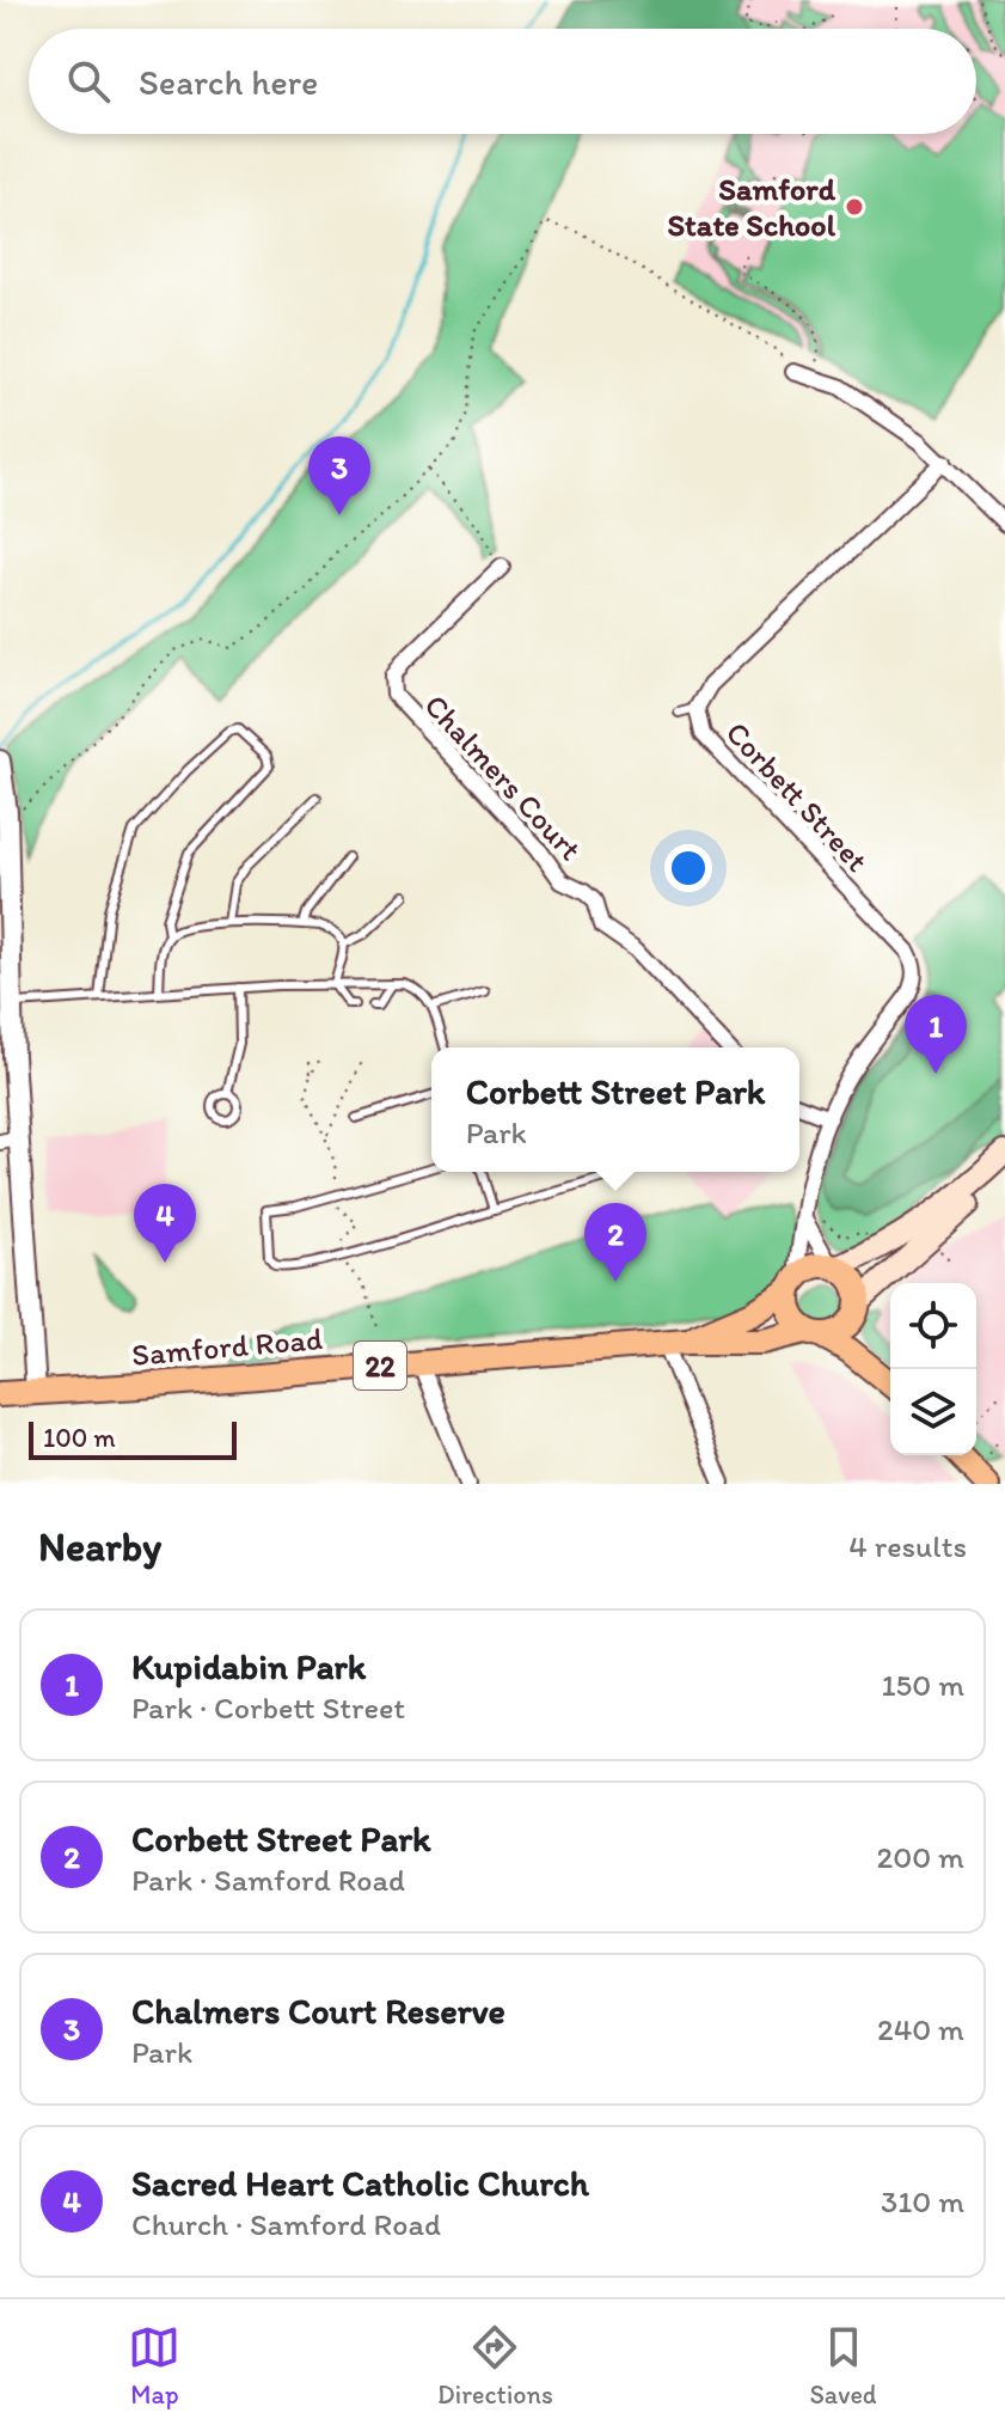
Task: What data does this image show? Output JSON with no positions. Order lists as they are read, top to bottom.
{
  "streets": {
    "main road": ["Samford Road", "22"],
    "street": ["Chalmers Court", "Corbett Street"]
  },
  "crossings": [
    ["Corbett Street", "Samford Road"],
    ["Corbett Street", "22"],
    ["Samford Road", "22"]
  ],
  "places": ["Samford State School"],
  "scale_bar": "100 m",
  "page": {
    "search": "Search here",
    "pins": [
      "3",
      "1",
      "4",
      "2"
    ],
    "popup": ["Corbett Street Park", "Park"],
    "scale": "100 m",
    "heading": ["Nearby", "4 results"],
    "list": [
      {
        "mark": "1",
        "name": "Kupidabin Park",
        "note": "Park · Corbett Street",
        "value": "150 m"
      },
      {
        "mark": "2",
        "name": "Corbett Street Park",
        "note": "Park · Samford Road",
        "value": "200 m"
      },
      {
        "mark": "3",
        "name": "Chalmers Court Reserve",
        "note": "Park",
        "value": "240 m"
      },
      {
        "mark": "4",
        "name": "Sacred Heart Catholic Church",
        "note": "Church · Samford Road",
        "value": "310 m"
      }
    ],
    "nav": ["Map", "Directions", "Saved"]
  }
}
